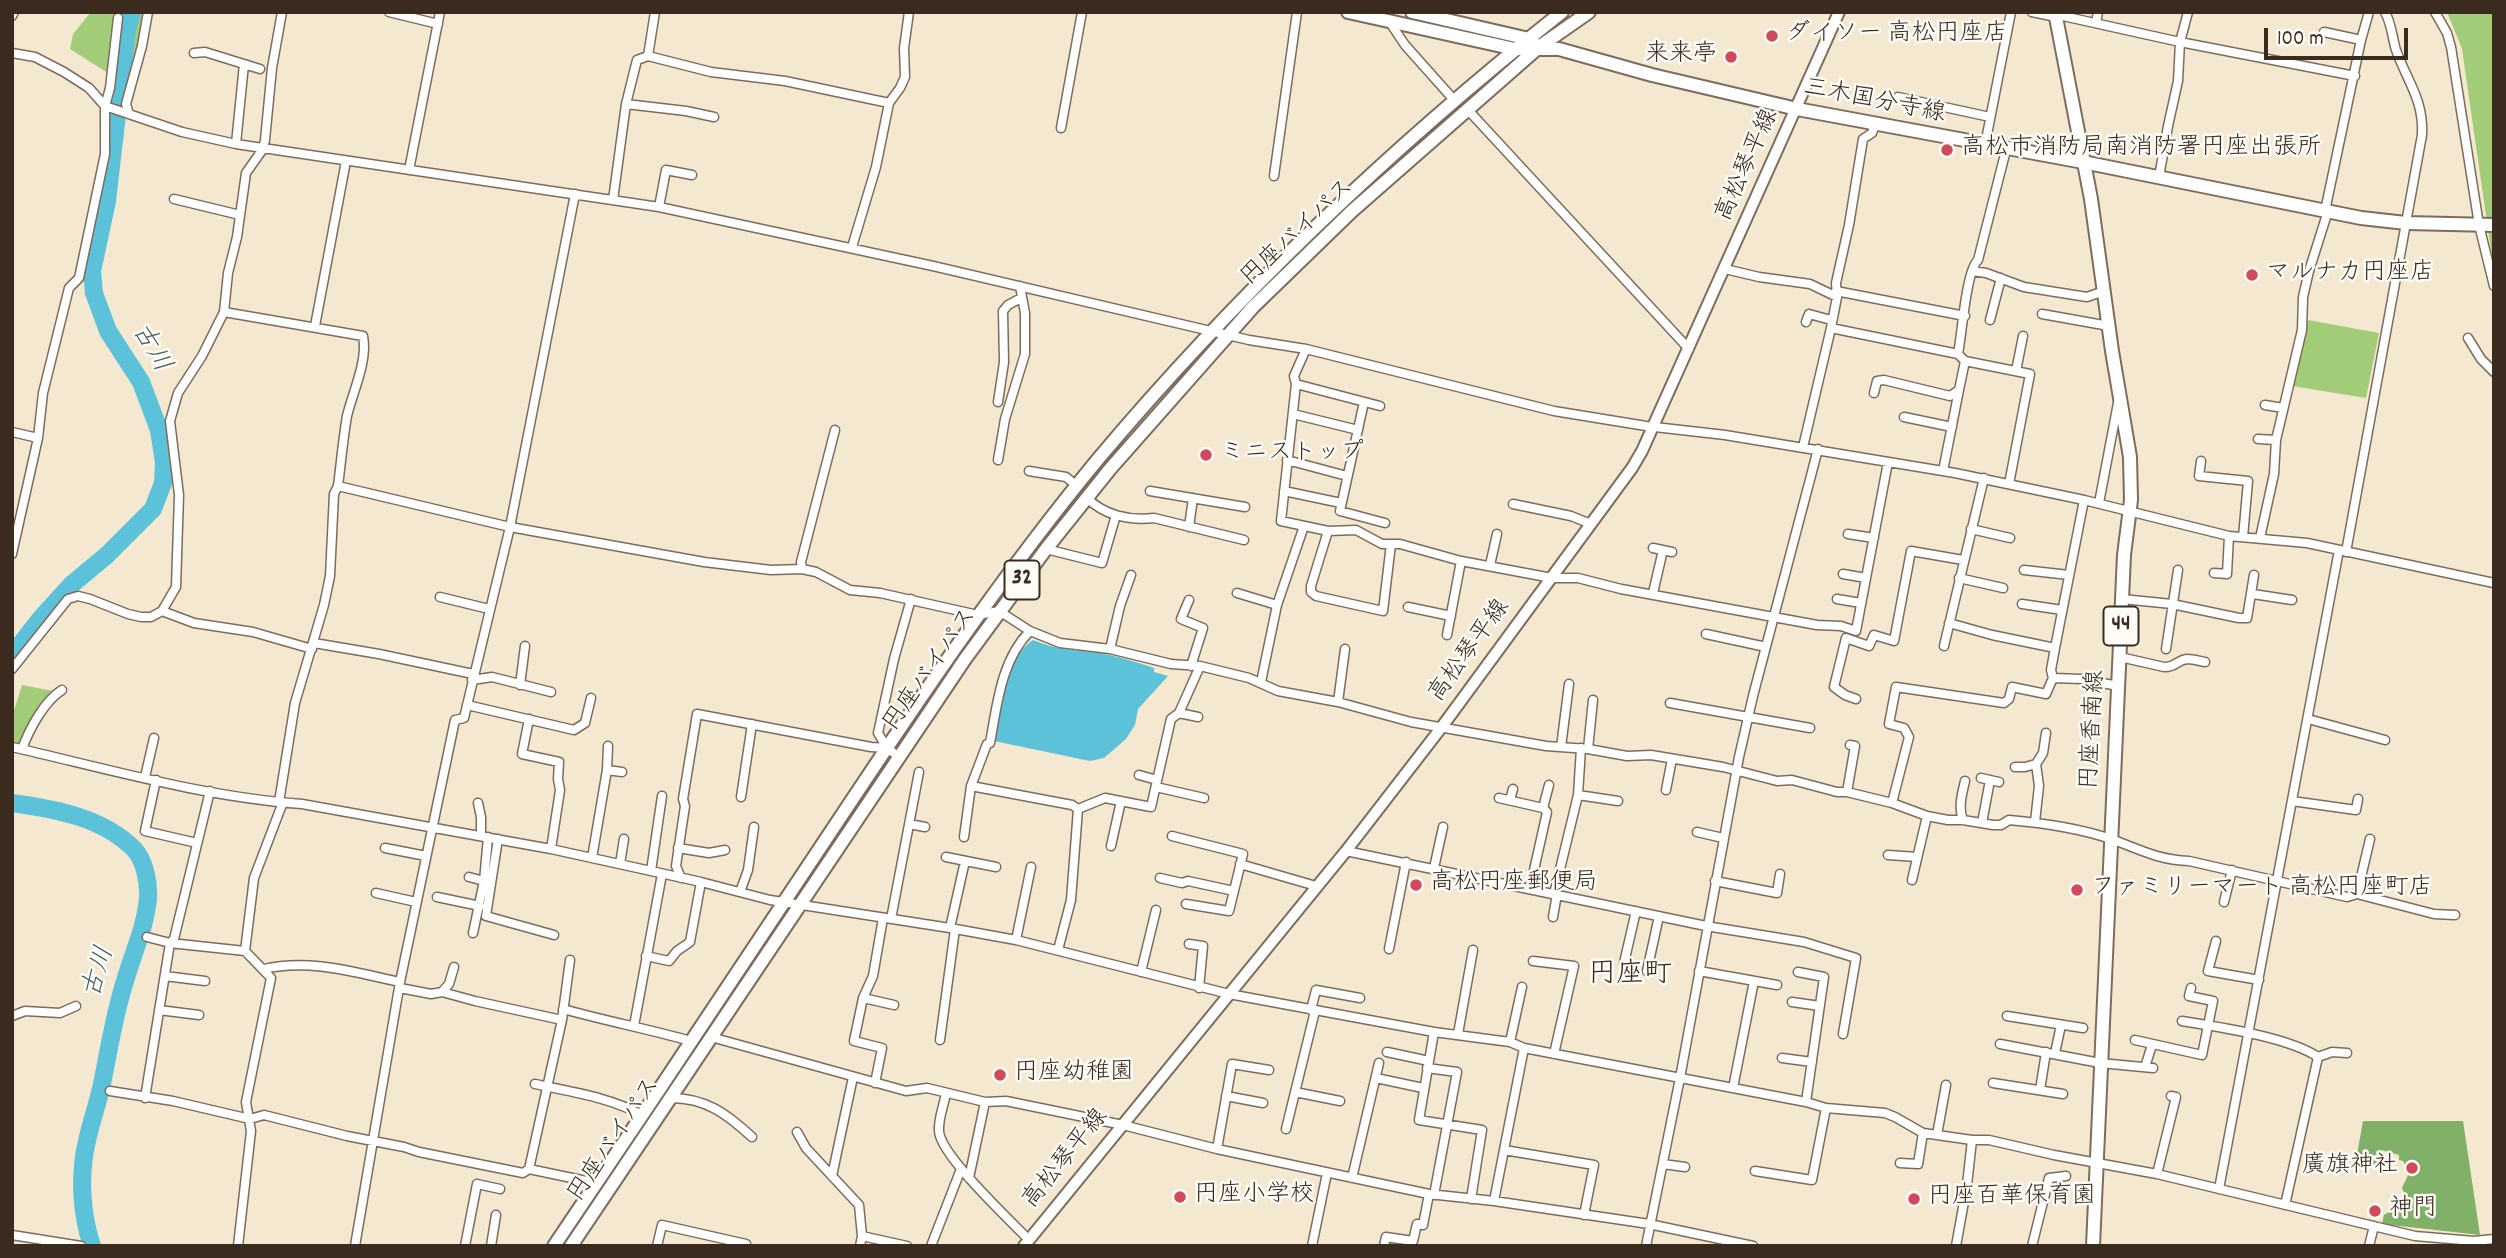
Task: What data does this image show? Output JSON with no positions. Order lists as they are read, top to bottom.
{
  "streets": {
    "main road": [
      "三木国分寺線",
      "高松琴平線",
      "円座バイパス",
      "32",
      "44",
      "円座香南線"
    ]
  },
  "crossings": [
    ["三木国分寺線", "高松琴平線"],
    ["三木国分寺線", "円座バイパス"],
    ["三木国分寺線", "円座香南線"]
  ],
  "districts": ["円座町"],
  "water": ["古川"],
  "places": [
    "ダイソー 高松円座店",
    "来来亭",
    "高松市消防局南消防署円座出張所",
    "マルナカ円座店",
    "ミニストップ",
    "高松円座郵便局",
    "ファミリーマート 高松円座町店",
    "円座幼稚園",
    "廣旗神社",
    "円座小学校",
    "円座百華保育園",
    "神門"
  ],
  "scale_bar": "100 m"
}
